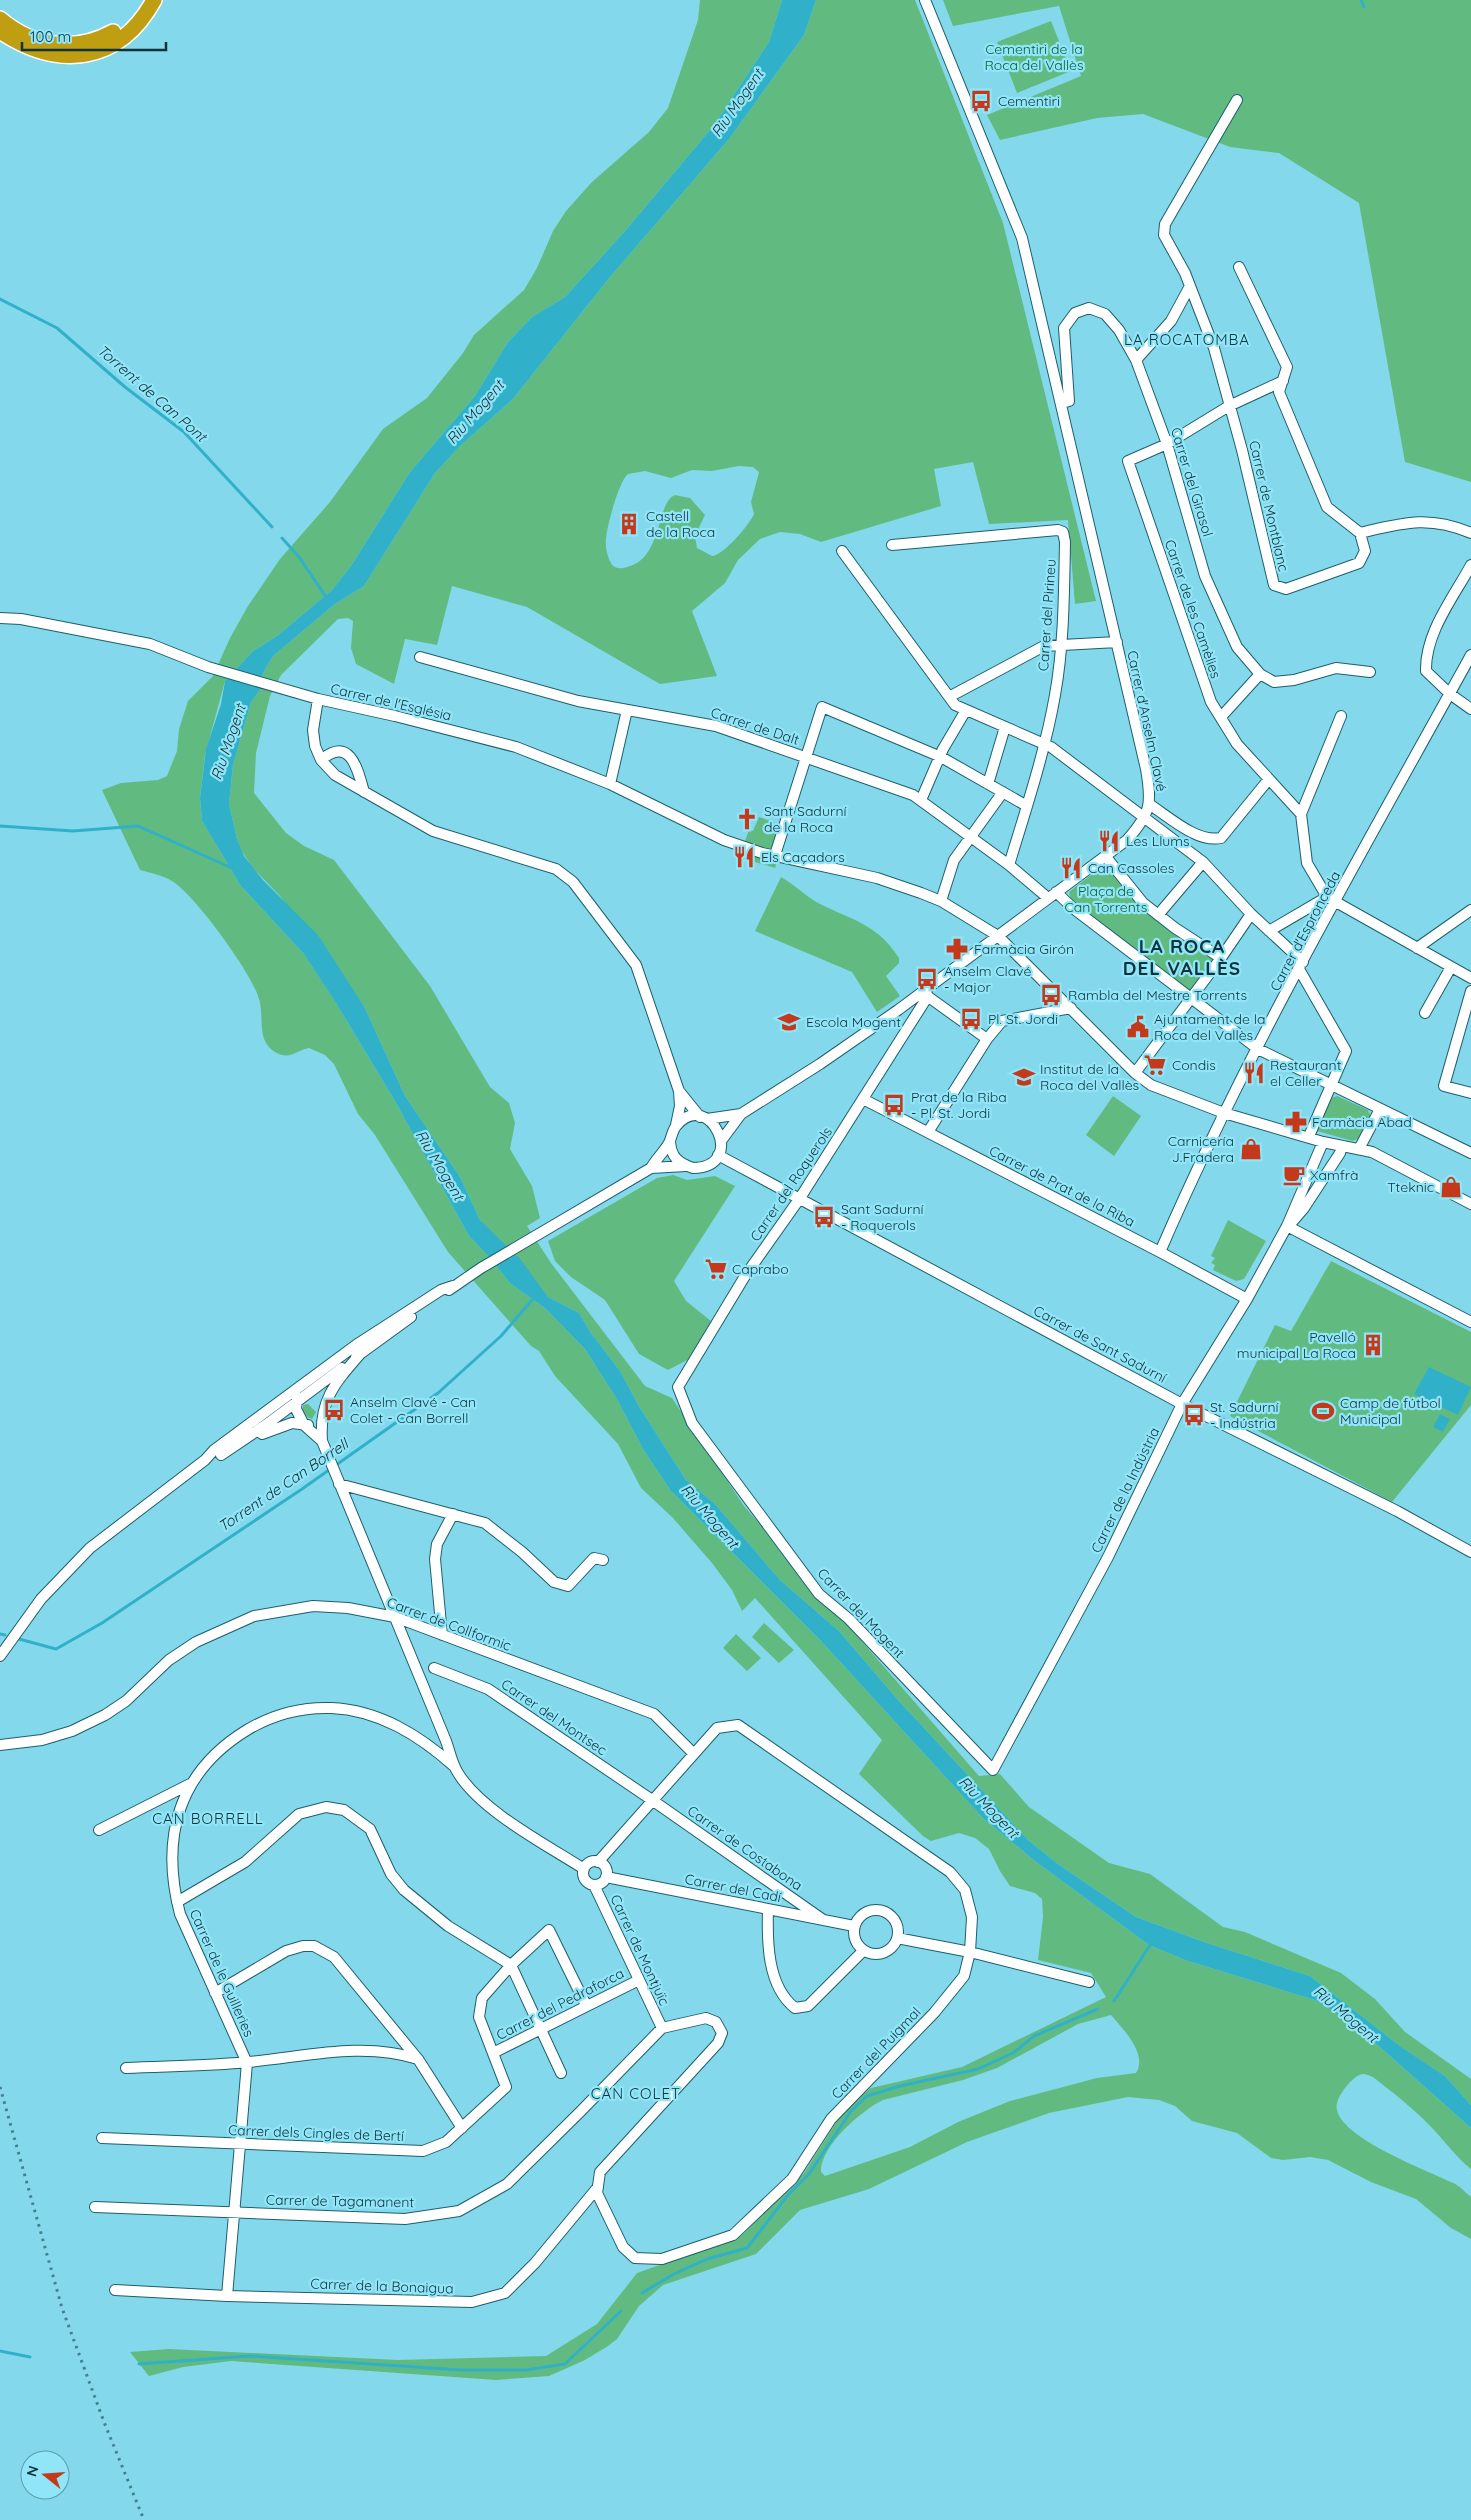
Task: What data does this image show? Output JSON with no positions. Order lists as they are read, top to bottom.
{
  "streets": {
    "street": [
      "Carrer del Girasol",
      "Carrer de Montblanc",
      "Carrer de les Camèlies",
      "Carrer del Pirineu",
      "Carrer de l'Església",
      "Carrer d'Anselm Clavé",
      "Carrer de Dalt",
      "Carrer d'Espronceda",
      "Carrer del Roquerols",
      "Carrer de Prat de la Riba",
      "Carrer de Sant Sadurní",
      "Carrer de la Indústria",
      "Carrer del Mogent",
      "Carrer de Collformic",
      "Carrer del Montsec",
      "Carrer de Costabona",
      "Carrer del Cadí",
      "Carrer de Montjuïc",
      "Carrer de le Guilleries",
      "Carrer del Pedraforca",
      "Carrer del Puigmal",
      "Carrer dels Cingles de Bertí",
      "Carrer de Tagamanent",
      "Carrer de la Bonaigua"
    ]
  },
  "crossings": [
    ["Carrer del Girasol", "Carrer de les Camèlies"],
    ["Carrer del Girasol", "Carrer d'Anselm Clavé"],
    ["Carrer de Montblanc", "Carrer de les Camèlies"],
    ["Carrer del Pirineu", "Carrer de Dalt"],
    ["Carrer de l'Església", "Carrer d'Anselm Clavé"],
    ["Carrer de l'Església", "Carrer d'Espronceda"],
    ["Carrer de l'Església", "Carrer de la Indústria"],
    ["Carrer d'Anselm Clavé", "Carrer de Dalt"],
    ["Carrer d'Anselm Clavé", "Carrer del Roquerols"],
    ["Carrer de Dalt", "Carrer d'Espronceda"],
    ["Carrer d'Espronceda", "Carrer de Prat de la Riba"],
    ["Carrer del Roquerols", "Carrer de Prat de la Riba"],
    ["Carrer del Roquerols", "Carrer de Sant Sadurní"],
    ["Carrer del Roquerols", "Carrer del Mogent"],
    ["Carrer de Prat de la Riba", "Carrer de la Indústria"],
    ["Carrer de Sant Sadurní", "Carrer de la Indústria"],
    ["Carrer de la Indústria", "Carrer del Mogent"],
    ["Carrer de Collformic", "Carrer del Puigmal"],
    ["Carrer del Montsec", "Carrer de Costabona"],
    ["Carrer del Montsec", "Carrer del Puigmal"],
    ["Carrer de Costabona", "Carrer del Cadí"],
    ["Carrer de Costabona", "Carrer del Puigmal"],
    ["Carrer del Cadí", "Carrer de Montjuïc"],
    ["Carrer del Cadí", "Carrer del Puigmal"],
    ["Carrer de Montjuïc", "Carrer del Pedraforca"],
    ["Carrer de Montjuïc", "Carrer del Puigmal"],
    ["Carrer de Montjuïc", "Carrer de Tagamanent"],
    ["Carrer del Pedraforca", "Carrer dels Cingles de Bertí"],
    ["Carrer del Puigmal", "Carrer de la Bonaigua"]
  ],
  "districts": [
    "LA ROCATOMBA",
    "LA ROCA DEL VALLÈS",
    "CAN BORRELL",
    "CAN COLET"
  ],
  "water": ["Riu Mogent", "Torrent de Can Pont", "Torrent de Can Borrell"],
  "parks": ["Cementiri de la Roca del Vallès", "Plaça de Can Torrents"],
  "places": {
    "bus stop": [
      "Cementiri",
      "Anselm Clavé - Major",
      "Rambla del Mestre Torrents",
      "Pl. St. Jordi",
      "Prat de la Riba - Pl. St. Jordi",
      "Sant Sadurní - Roquerols",
      "Anselm Clavé - Can Colet - Can Borrell",
      "St. Sadurní - Indústria"
    ],
    "building": ["Castell de la Roca", "Pavelló municipal La Roca"],
    "church": ["Sant Sadurní de la Roca"],
    "restaurant": [
      "Les Llums",
      "Els Caçadors",
      "Can Cassoles",
      "Restaurant el Celler"
    ],
    "pharmacy": ["Farmàcia Girón", "Farmàcia Abad"],
    "school or university": ["Escola Mogent", "Institut de la Roca del Vallès"],
    "public building": ["Ajuntament de la Roca del Vallès"],
    "supermarket": ["Condis", "Caprabo"],
    "shop": ["Carnicería J.Fradera", "Tteknic"],
    "cafe": ["Xamfrà"],
    "sports": ["Camp de fútbol Municipal"]
  },
  "scale_bar": "100 m",
  "north": "left"
}
